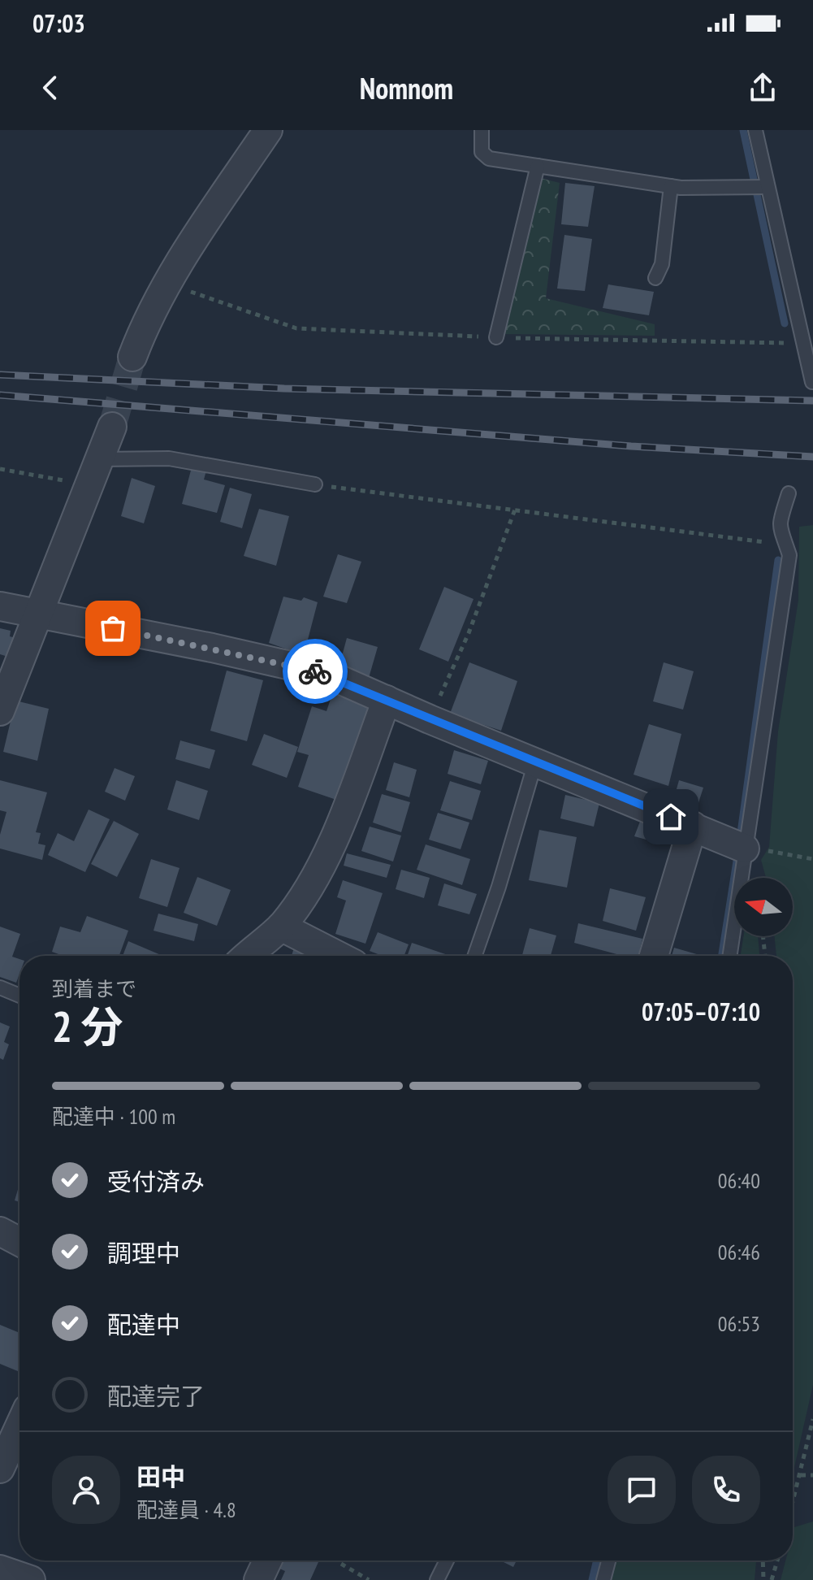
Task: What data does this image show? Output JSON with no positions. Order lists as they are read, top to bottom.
{
  "north": "left",
  "page": {
    "status": "07:03",
    "header": "Nomnom",
    "heading": ["2 分", "到着まで", "07:05–07:10"],
    "panel": ["田中", "配達員 · 4.8"],
    "bar": "配達中 · 100 m",
    "list": [
      ["受付済み", "06:40"],
      ["調理中", "06:46"],
      ["配達中", "06:53"],
      "配達完了"
    ]
  }
}
